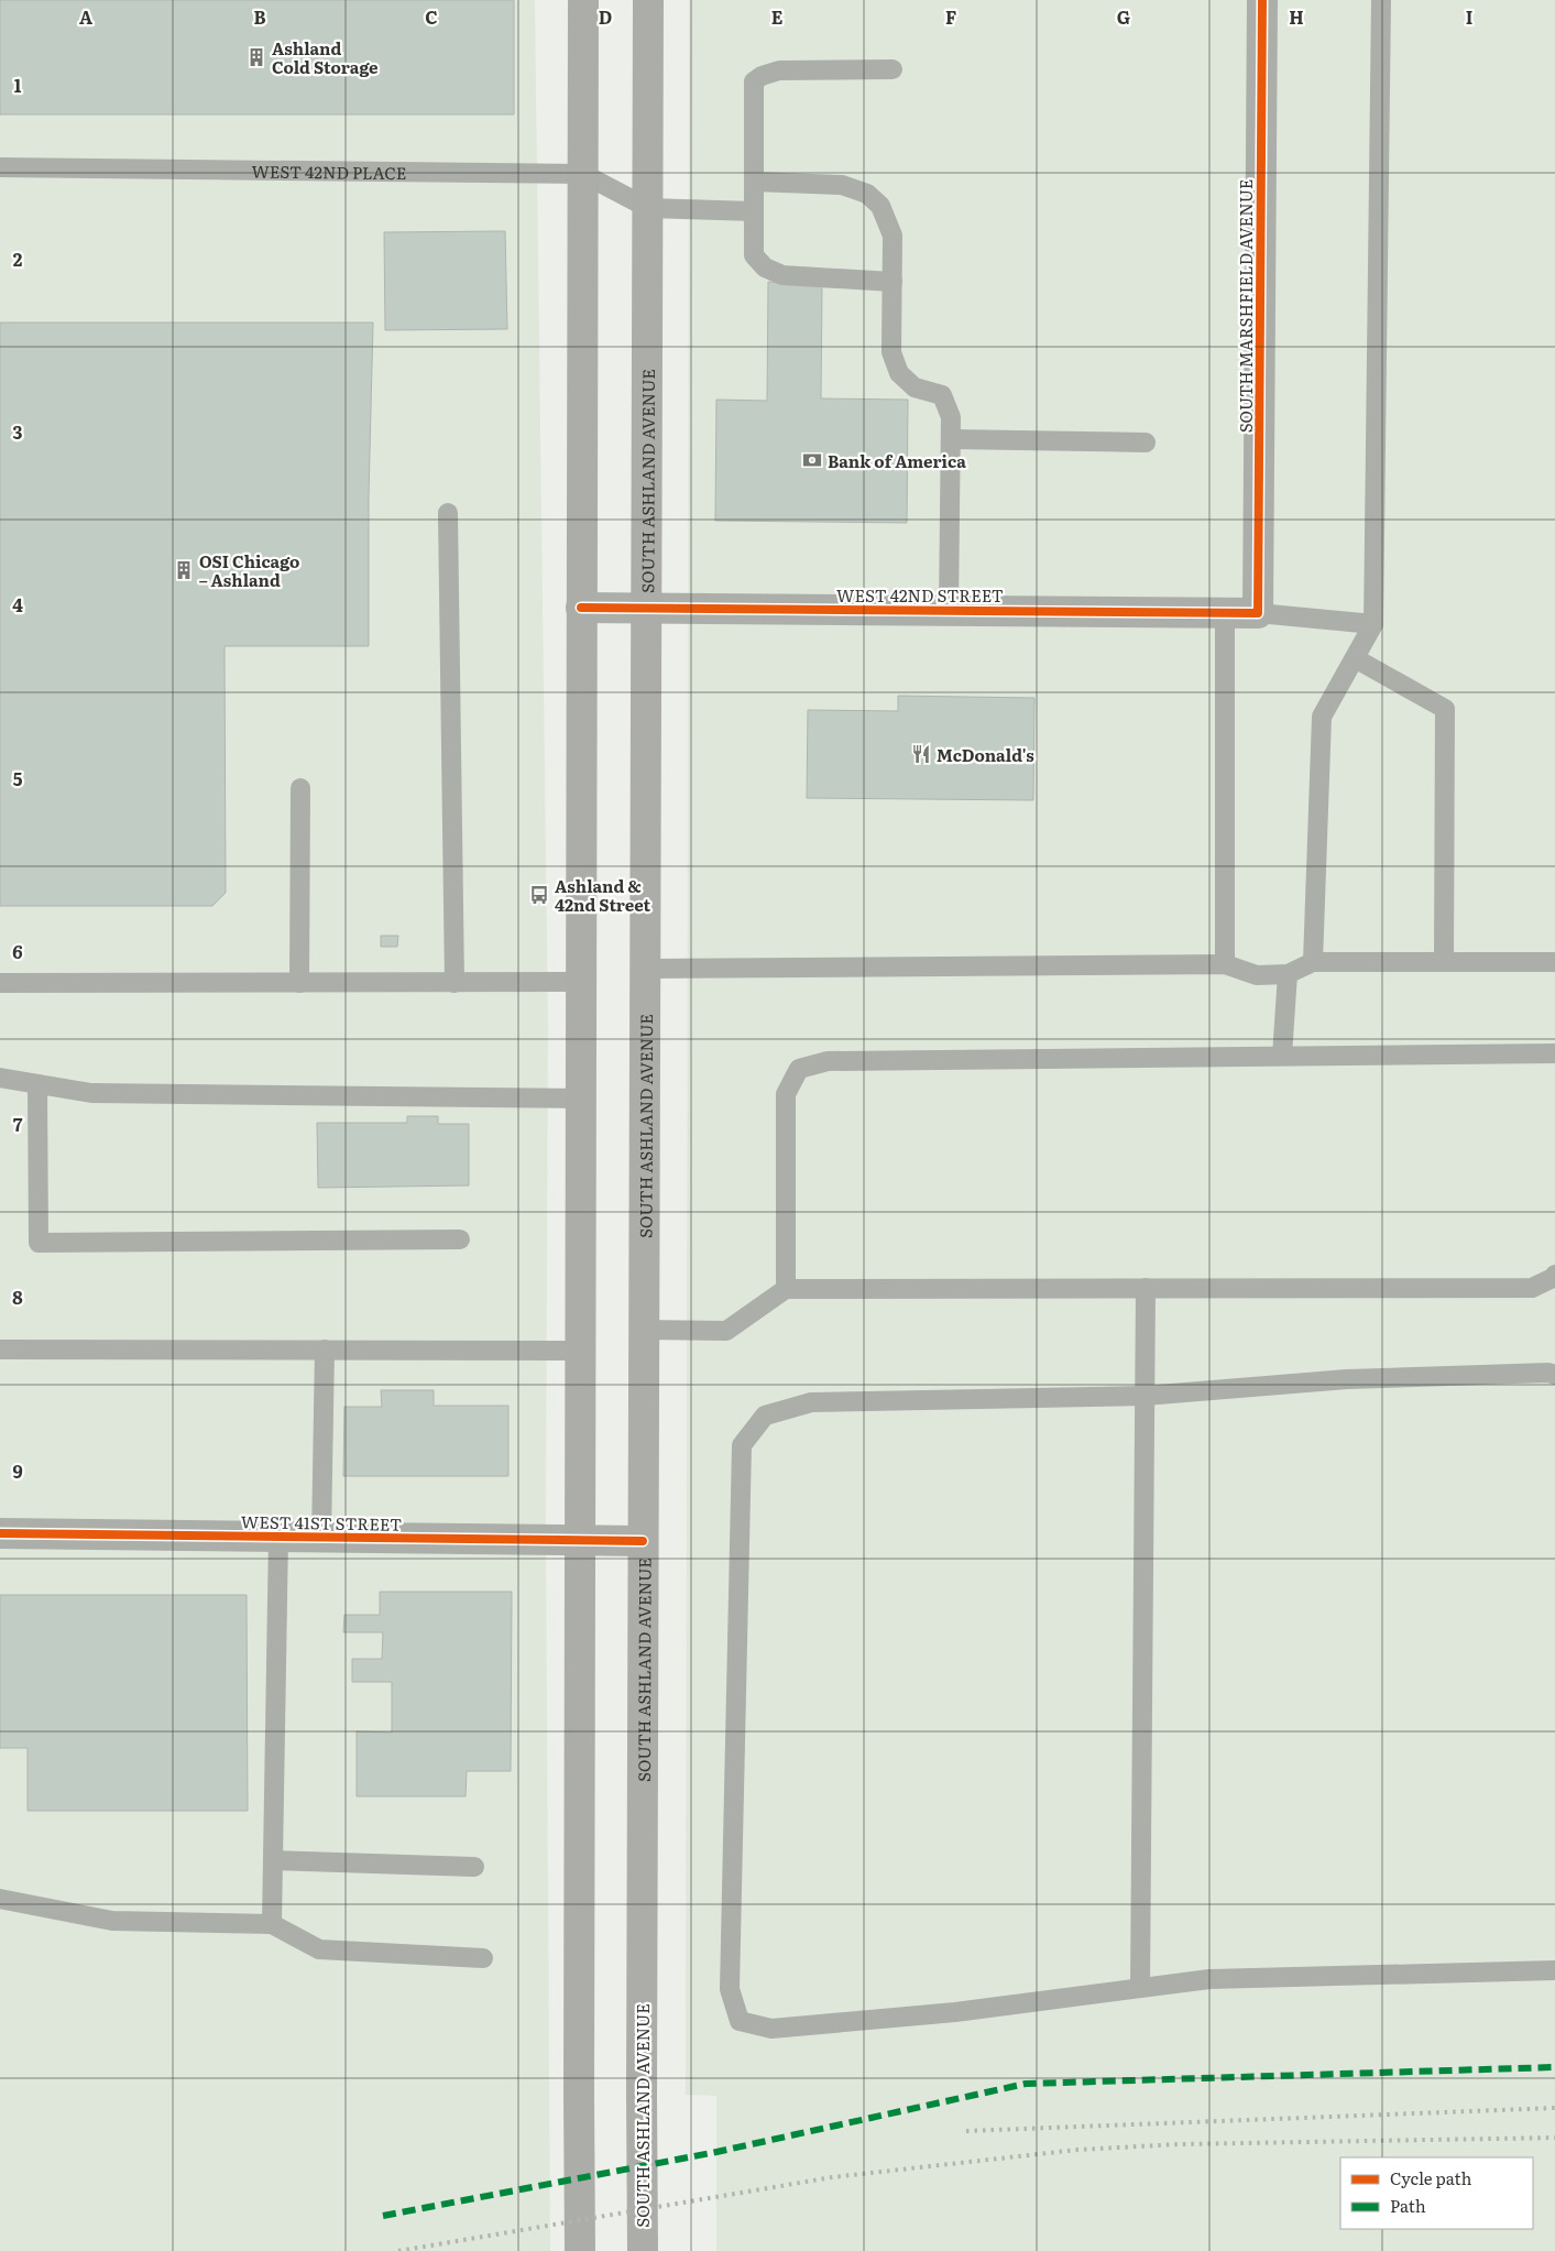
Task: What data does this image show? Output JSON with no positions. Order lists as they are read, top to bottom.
{
  "streets": {
    "main road": ["SOUTH ASHLAND AVENUE"],
    "street": ["SOUTH MARSHFIELD AVENUE", "WEST 42ND STREET", "WEST 41ST STREET"],
    "lane": ["WEST 42ND PLACE"]
  },
  "crossings": [
    ["WEST 42ND PLACE", "SOUTH ASHLAND AVENUE"],
    ["SOUTH MARSHFIELD AVENUE", "WEST 42ND STREET"],
    ["SOUTH ASHLAND AVENUE", "WEST 42ND STREET"],
    ["SOUTH ASHLAND AVENUE", "WEST 41ST STREET"]
  ],
  "places": {
    "building": ["Ashland Cold Storage", "OSI Chicago – Ashland"],
    "bank": ["Bank of America"],
    "restaurant": ["McDonald's"],
    "bus stop": ["Ashland & 42nd Street"]
  },
  "legend": ["Cycle path", "Path"],
  "grid": {
    "columns": [
      "A",
      "B",
      "C",
      "D",
      "E",
      "F",
      "G",
      "H",
      "I"
    ],
    "rows": [
      "1",
      "2",
      "3",
      "4",
      "5",
      "6",
      "7",
      "8",
      "9"
    ]
  }
}
